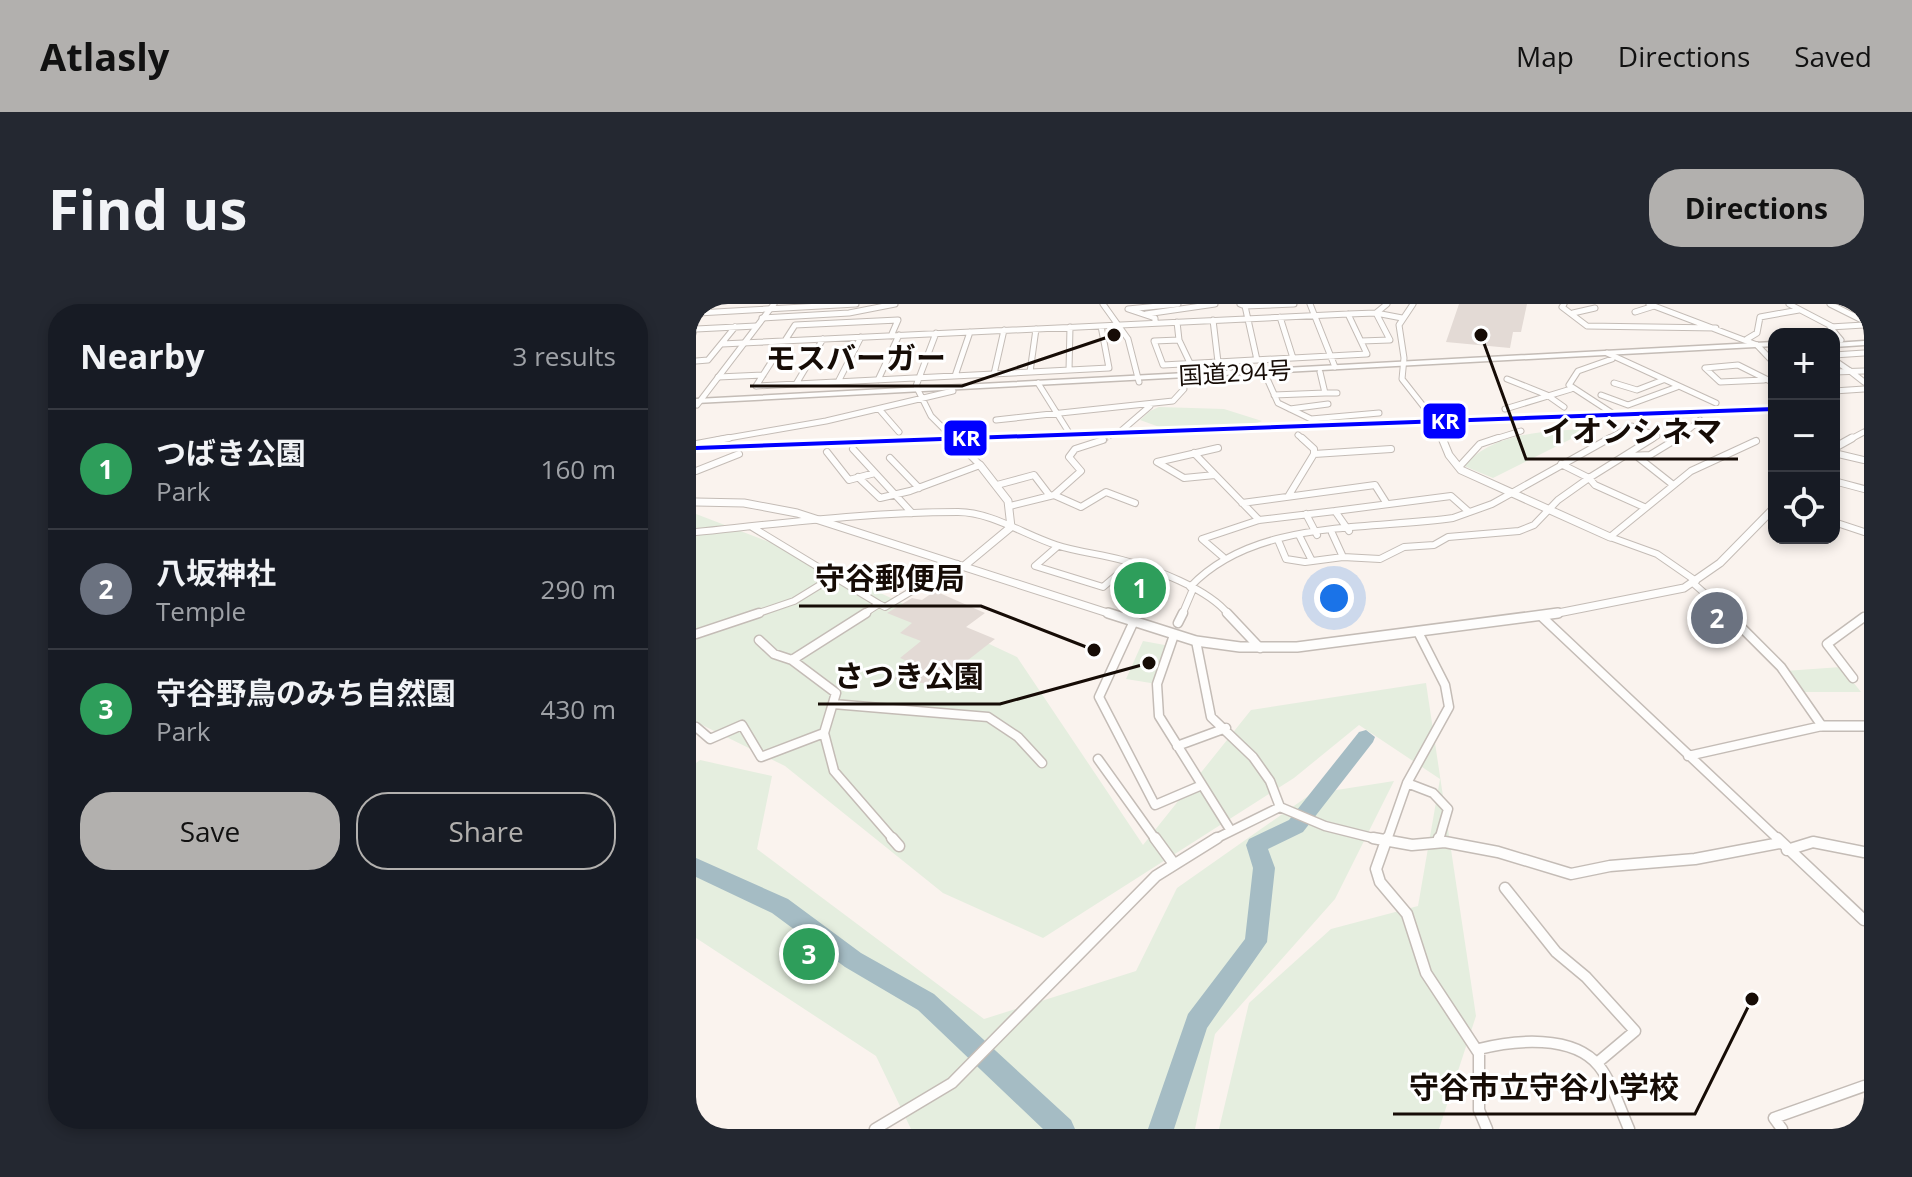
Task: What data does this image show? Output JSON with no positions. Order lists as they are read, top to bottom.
{
  "streets": {
    "highway": ["国道294号"]
  },
  "places": [
    "モスバーガー",
    "イオンシネマ",
    "守谷郵便局",
    "さつき公園",
    "守谷市立守谷小学校"
  ],
  "lines": ["transit line KR"],
  "page": {
    "header": "Atlasly",
    "nav": ["Map", "Directions", "Saved"],
    "buttons": [
      "Directions",
      ["Save", "Share"]
    ],
    "title": "Find us",
    "heading": ["Nearby", "3 results"],
    "map_buttons": ["+", "−"],
    "list": [
      {
        "mark": "1",
        "name": "つばき公園",
        "note": "Park",
        "value": "160 m"
      },
      {
        "mark": "2",
        "name": "八坂神社",
        "note": "Temple",
        "value": "290 m"
      },
      {
        "mark": "3",
        "name": "守谷野鳥のみち自然園",
        "note": "Park",
        "value": "430 m"
      }
    ],
    "pins": ["1", "2", "3"]
  }
}
